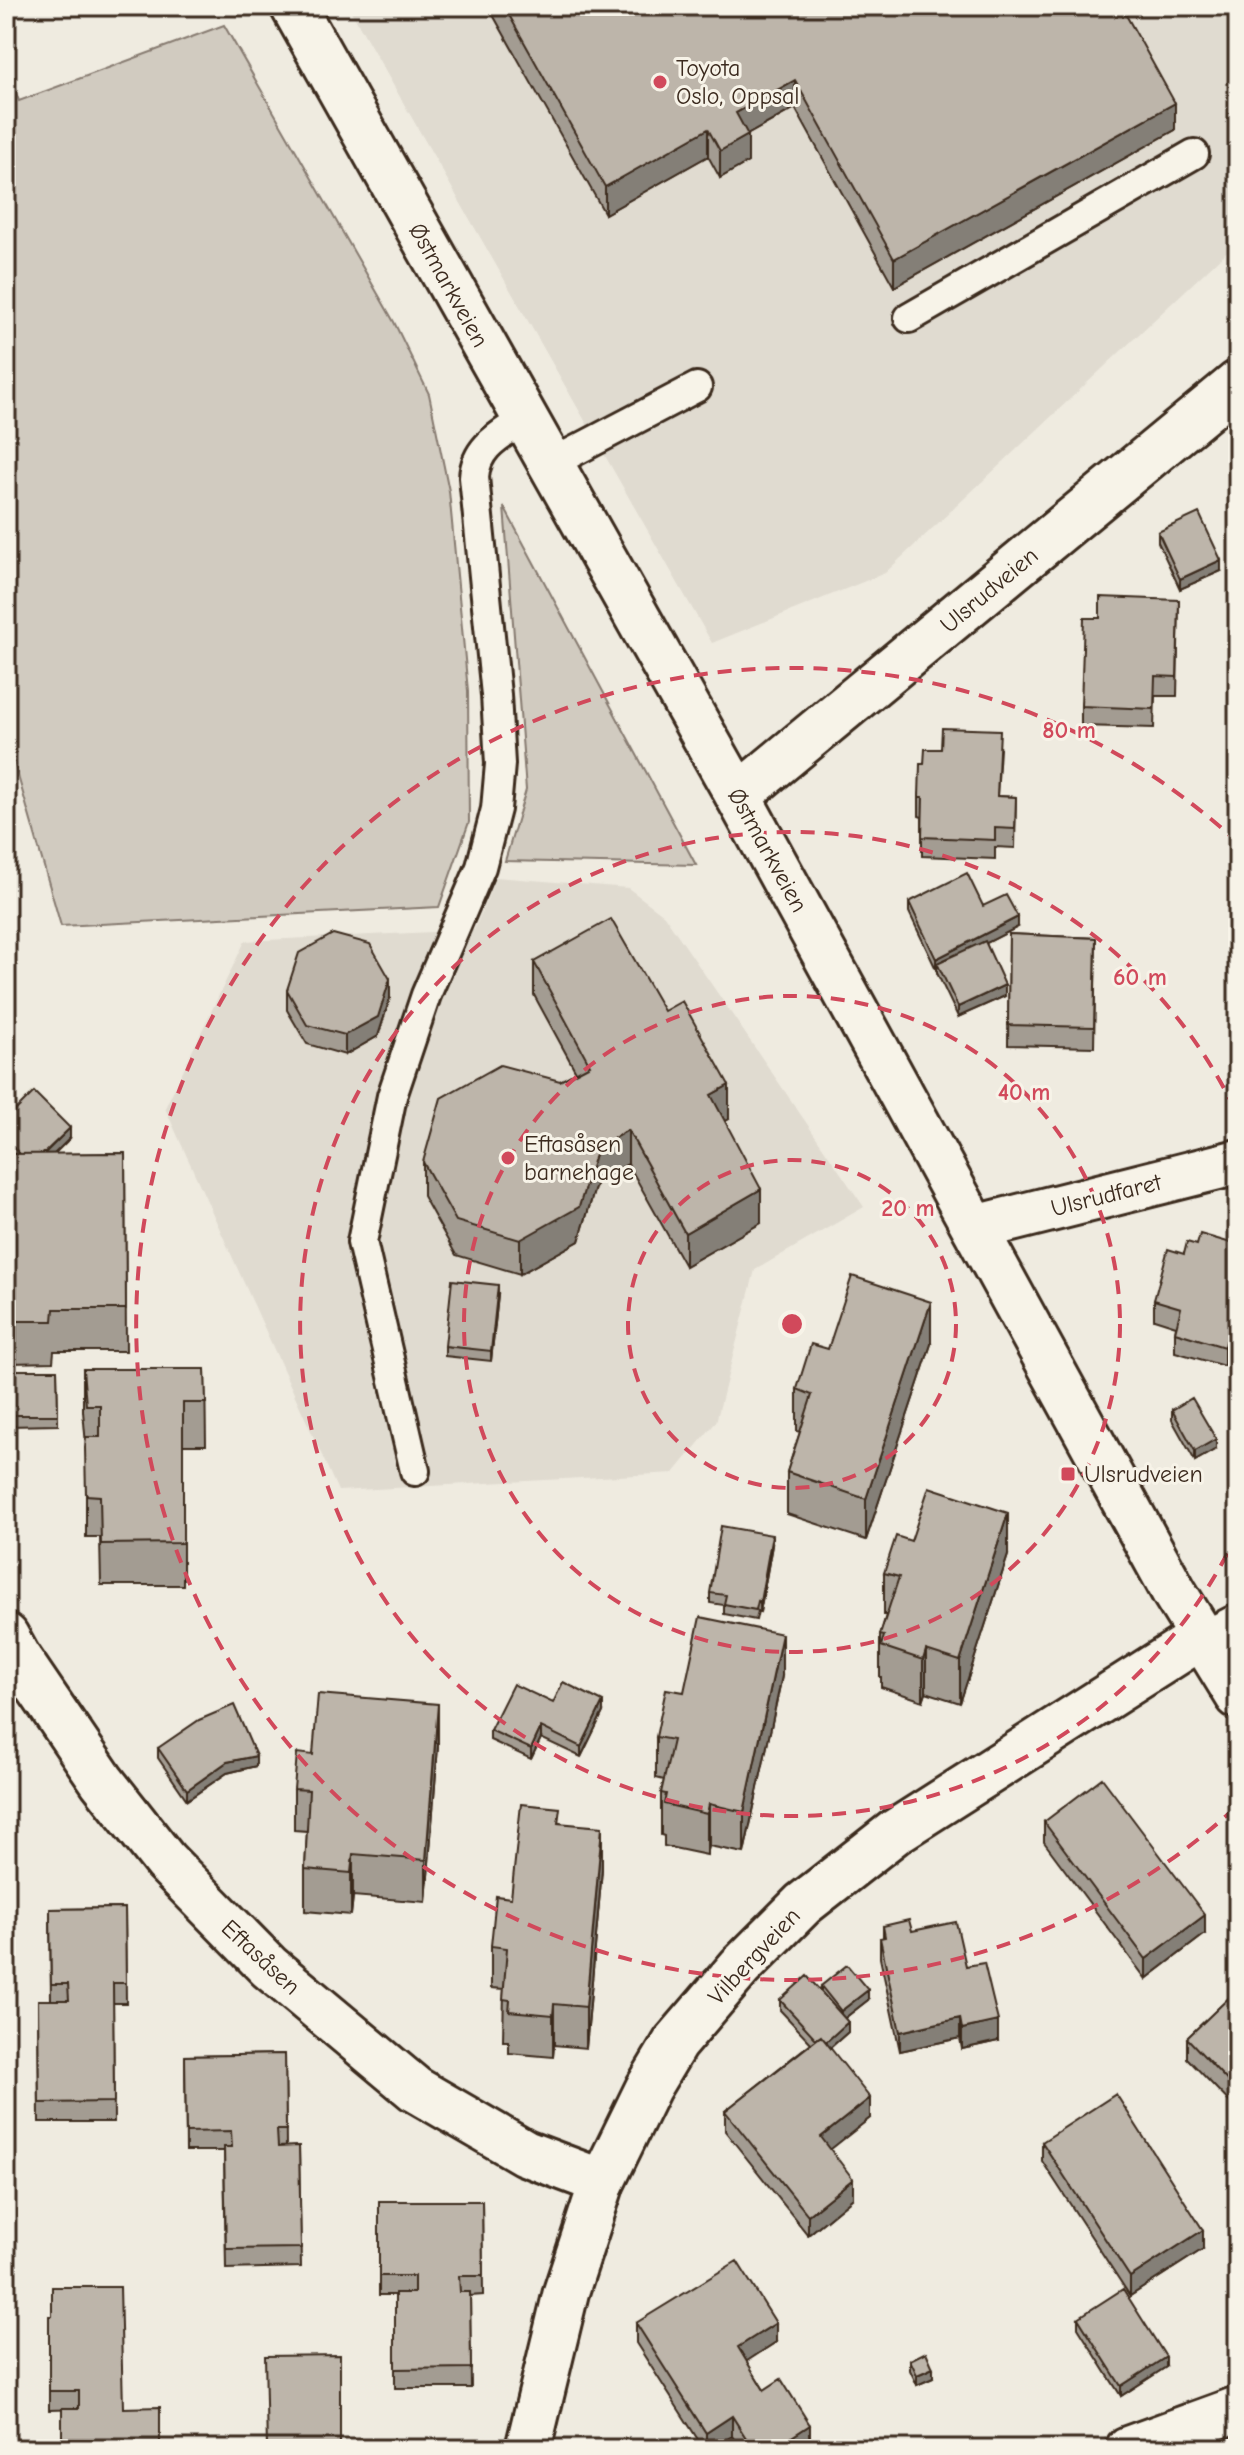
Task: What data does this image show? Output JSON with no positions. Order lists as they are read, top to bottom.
{
  "streets": {
    "street": [
      "Østmarkveien",
      "Ulsrudveien",
      "Ulsrudfaret",
      "Vilbergveien",
      "Eftasåsen"
    ]
  },
  "crossings": [
    ["Østmarkveien", "Ulsrudveien"],
    ["Østmarkveien", "Ulsrudfaret"],
    ["Østmarkveien", "Vilbergveien"],
    ["Vilbergveien", "Eftasåsen"]
  ],
  "places": {
    "other": ["Toyota Oslo, Oppsal", "Eftasåsen barnehage"],
    "transit": ["Ulsrudveien"]
  },
  "rings": [
    "80 m",
    "60 m",
    "40 m",
    "20 m"
  ]
}
